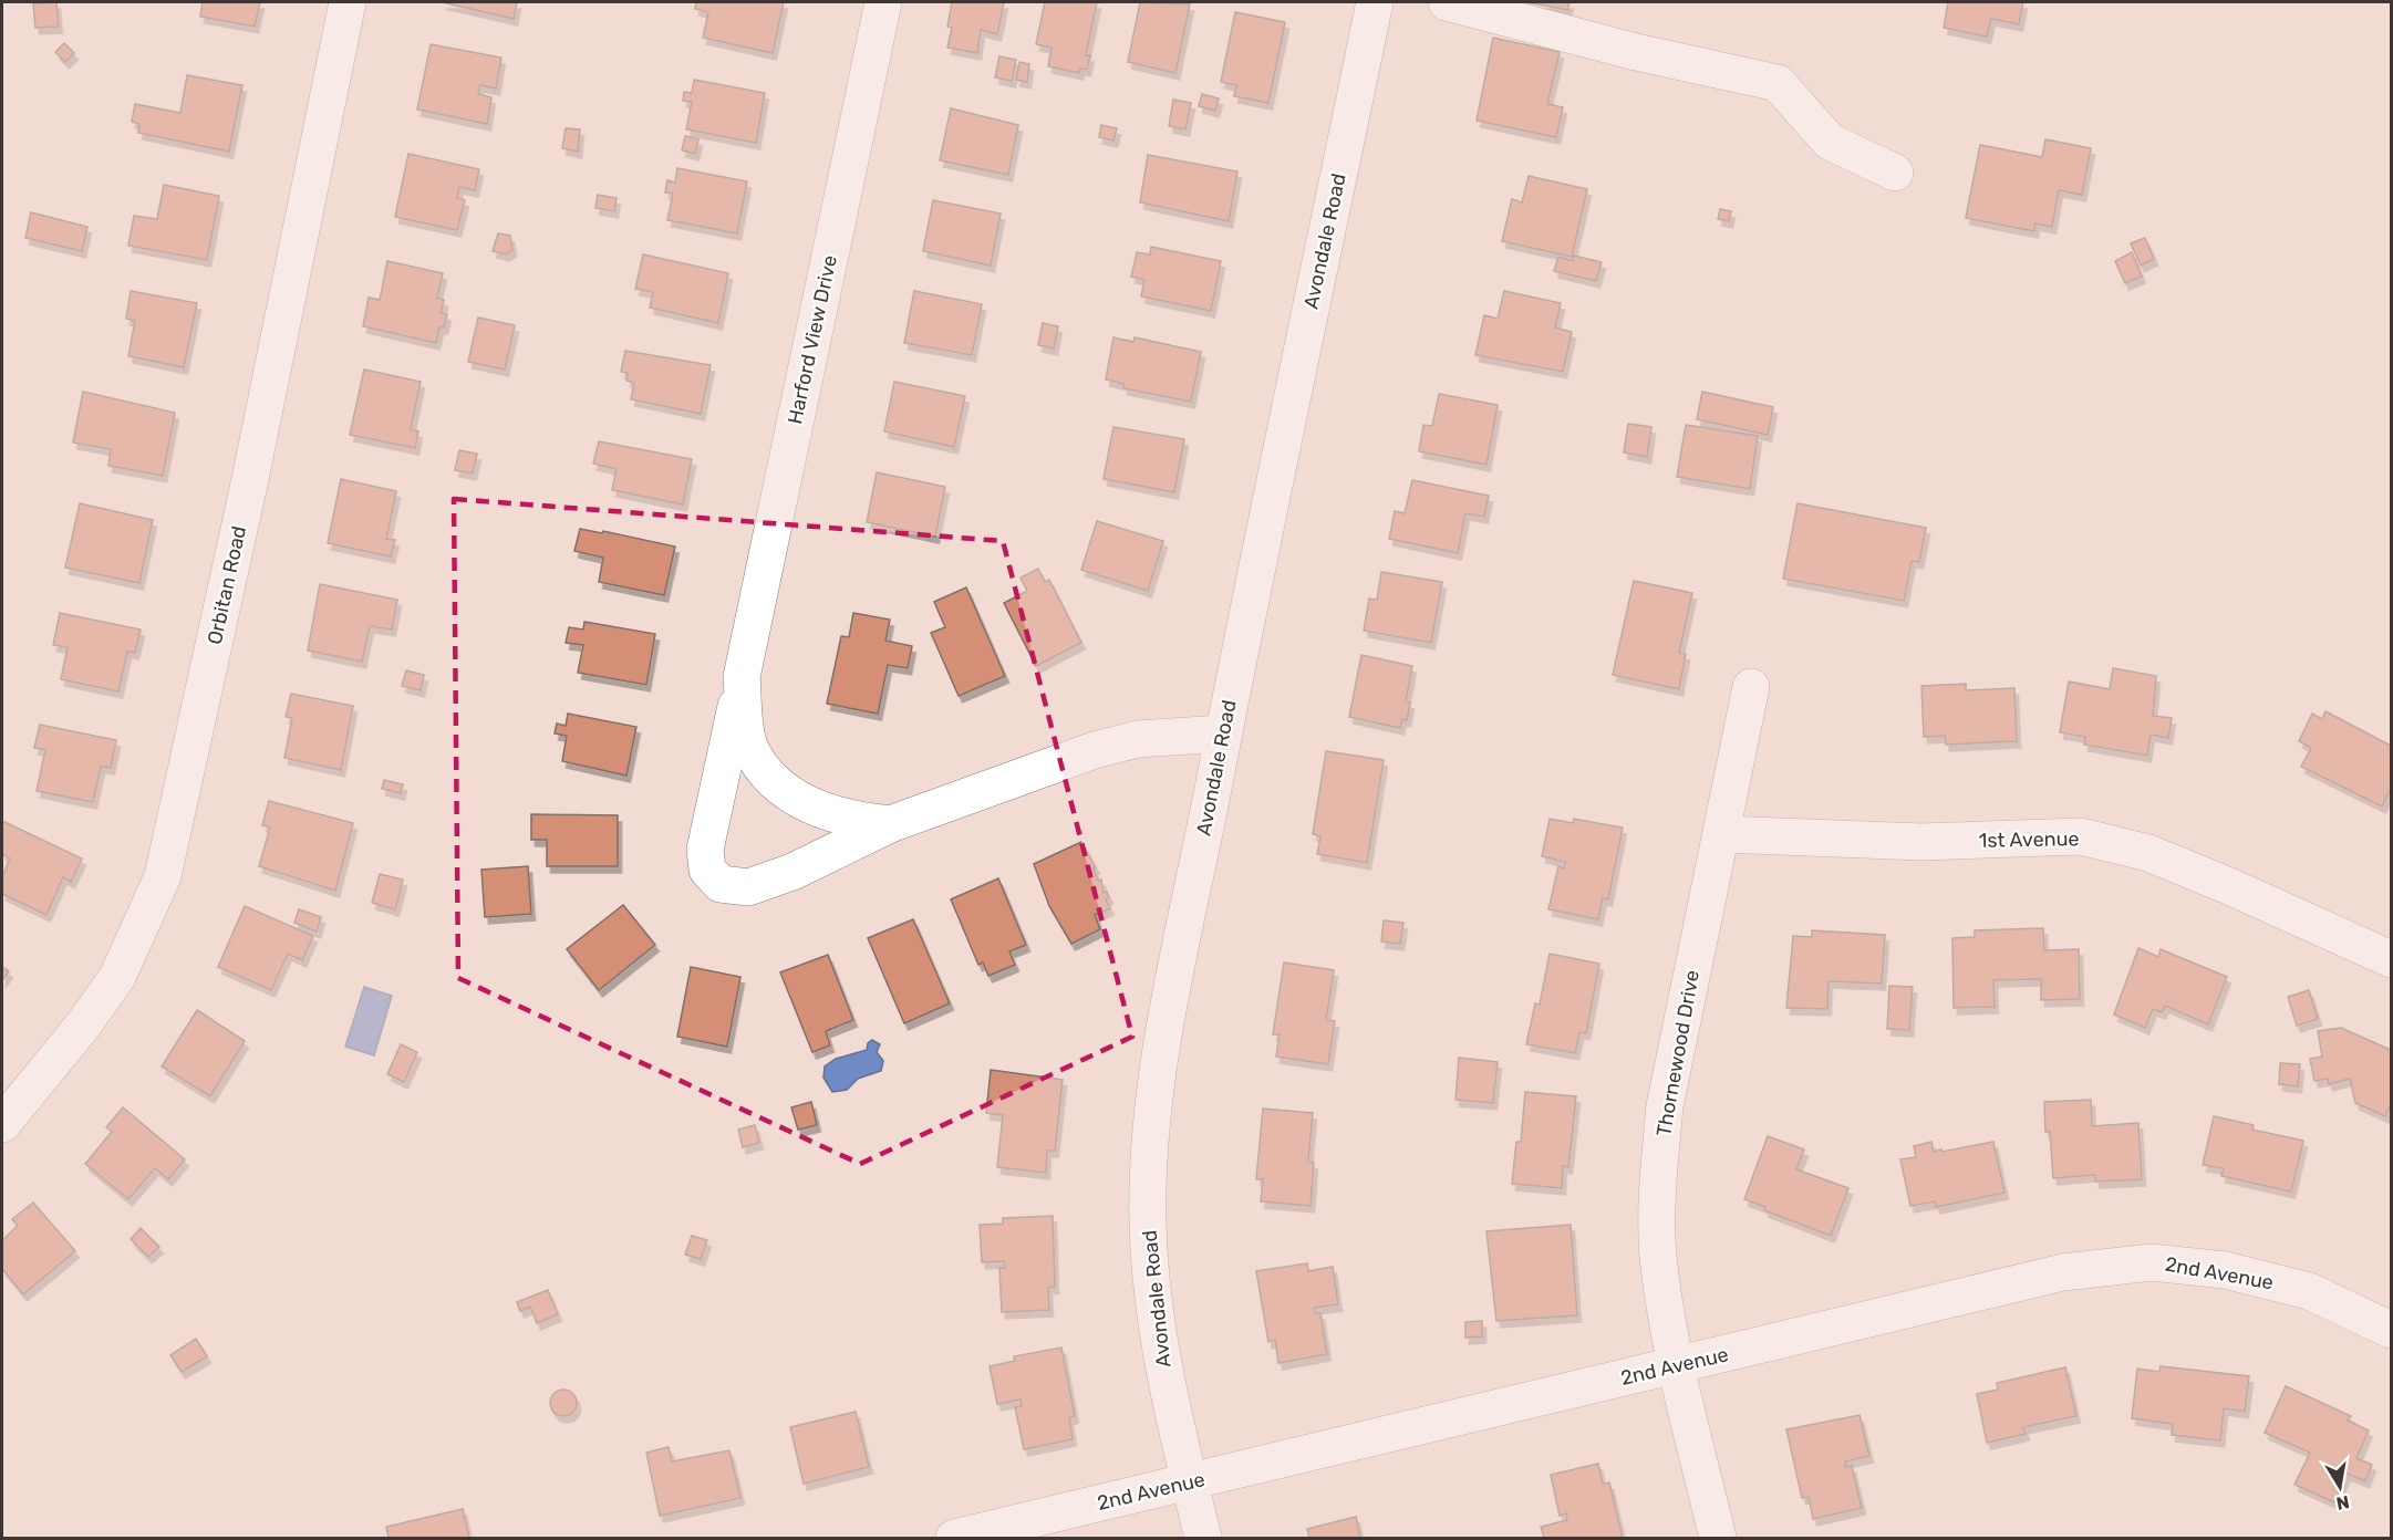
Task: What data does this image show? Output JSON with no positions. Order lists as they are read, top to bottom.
{
  "streets": {
    "street": [
      "Avondale Road",
      "Harford View Drive",
      "Orbitan Road",
      "1st Avenue",
      "Thornewood Drive",
      "2nd Avenue"
    ]
  },
  "crossings": [
    ["Avondale Road", "Harford View Drive"],
    ["Avondale Road", "2nd Avenue"],
    ["1st Avenue", "Thornewood Drive"],
    ["Thornewood Drive", "2nd Avenue"]
  ],
  "north": "bottom"
}
